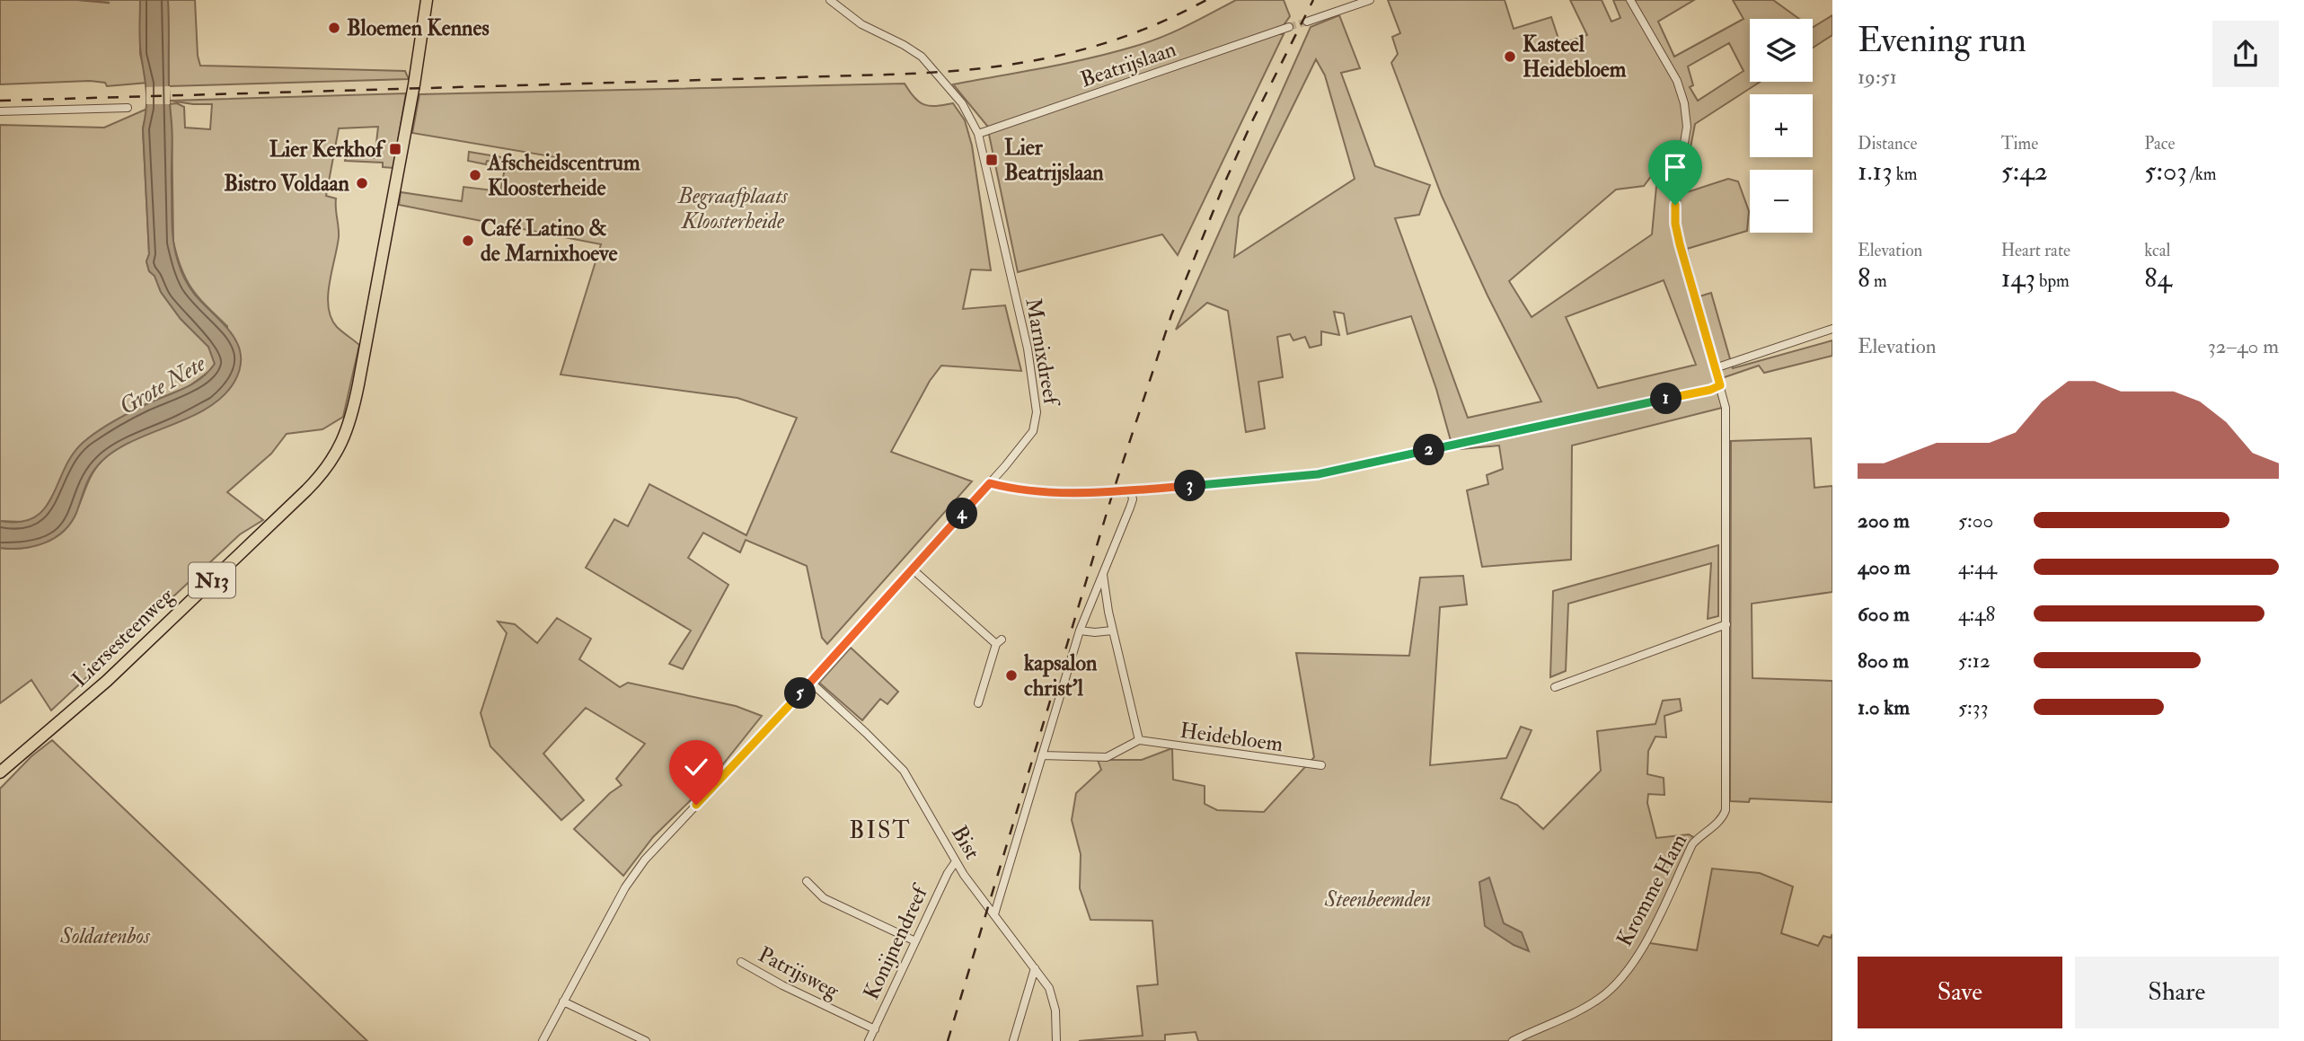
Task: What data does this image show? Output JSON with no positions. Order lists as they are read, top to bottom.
{
  "streets": {
    "main road": ["N13", "Liersesteenweg"],
    "street": [
      "Beatrijslaan",
      "Marnixdreef",
      "Heidebloem",
      "Bist",
      "Kromme Ham",
      "Konijnendreef",
      "Patrijsweg"
    ]
  },
  "crossings": [
    ["Beatrijslaan", "Marnixdreef"],
    ["Marnixdreef", "Bist"],
    ["Bist", "Konijnendreef"],
    ["Konijnendreef", "Patrijsweg"]
  ],
  "districts": ["BIST"],
  "water": ["Grote Nete"],
  "parks": ["Begraafplaats Kloosterheide", "Steenbeemden", "Soldatenbos"],
  "places": {
    "other": [
      "Bloemen Kennes",
      "Kasteel Heidebloem",
      "Afscheidscentrum Kloosterheide",
      "Bistro Voldaan",
      "Café Latino & de Marnixhoeve",
      "kapsalon christ'l"
    ],
    "transit": ["Lier Kerkhof", "Lier Beatrijslaan"]
  },
  "page": {
    "heading": ["Evening run", "19:51"],
    "map_buttons": ["+", "−"],
    "stats": [
      ["Distance", "1.13 km"],
      ["Time", "5:42"],
      ["Pace", "5:03 /km"],
      ["Elevation", "8 m"],
      ["Heart rate", "143 bpm"],
      ["kcal", "84"]
    ],
    "chart": ["Elevation", "32–40 m"],
    "pins": [
      "1",
      "2",
      "3",
      "4",
      "5"
    ],
    "list": [
      {
        "name": "200 m",
        "note": "5:00"
      },
      {
        "name": "400 m",
        "note": "4:44"
      },
      {
        "name": "600 m",
        "note": "4:48"
      },
      {
        "name": "800 m",
        "note": "5:12"
      },
      {
        "name": "1.0 km",
        "note": "5:33"
      }
    ],
    "buttons": ["Save", "Share"]
  }
}
